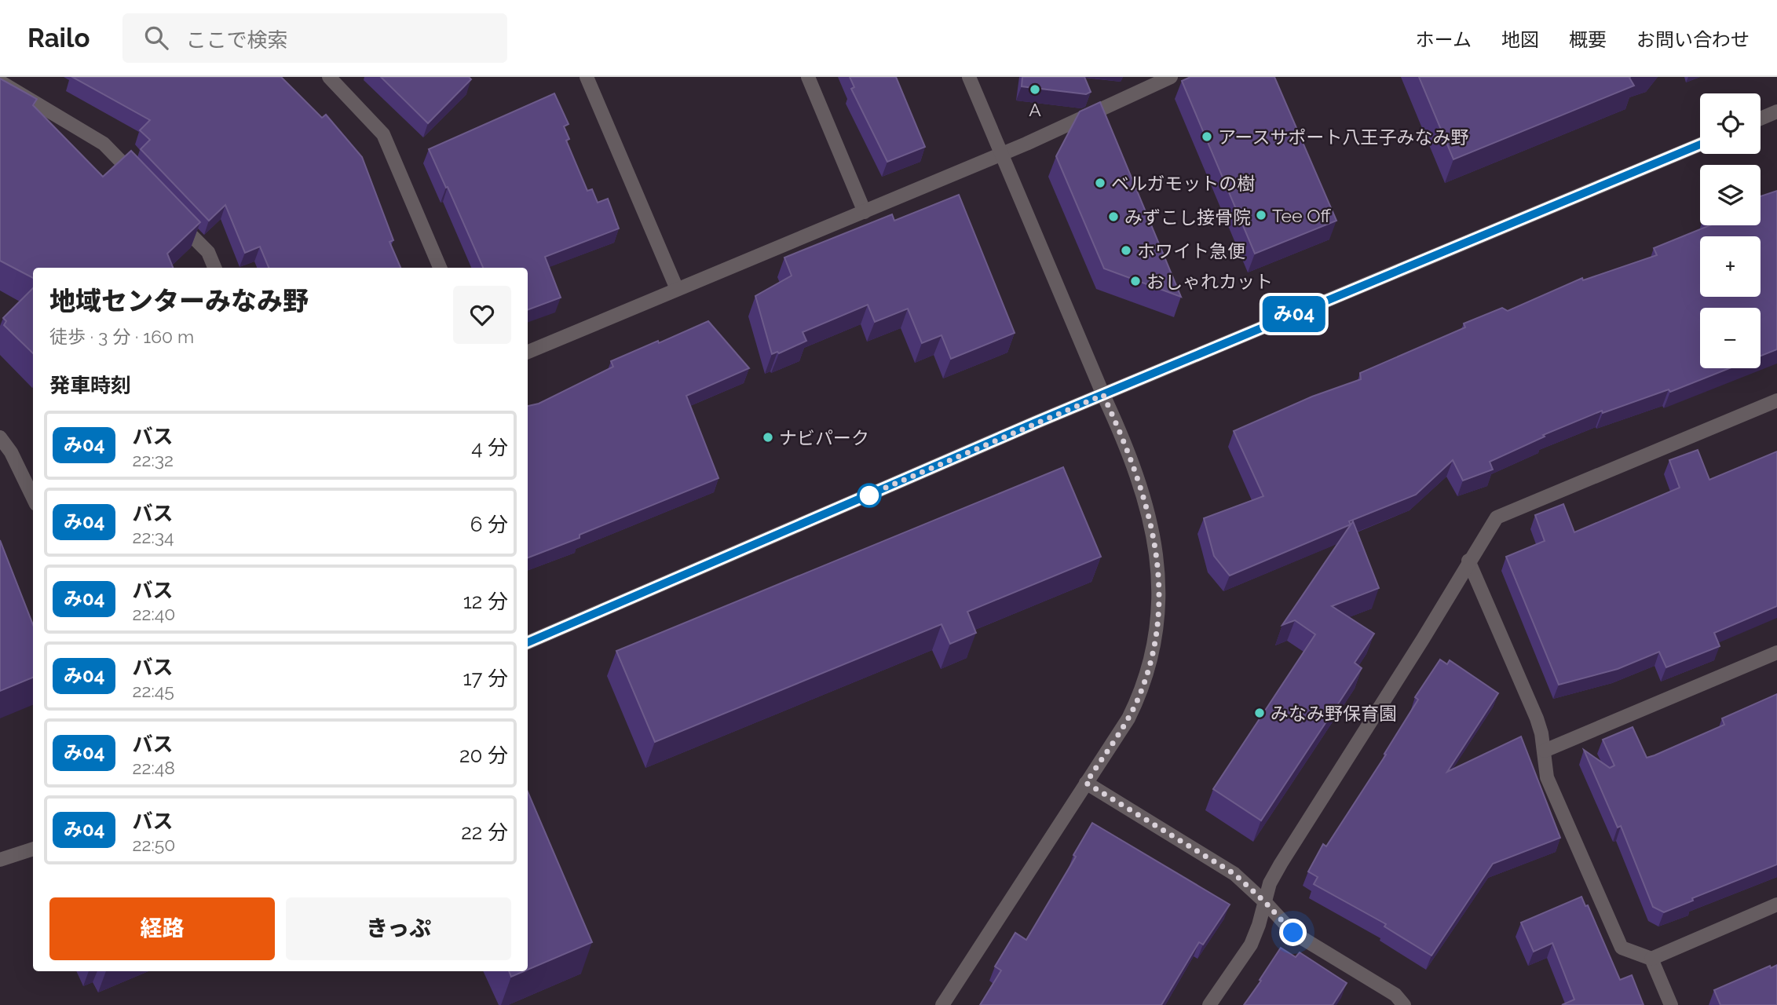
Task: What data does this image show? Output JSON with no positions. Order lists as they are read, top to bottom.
{
  "places": [
    "A",
    "アースサポート八王子みなみ野",
    "ベルガモットの樹",
    "Tee Off",
    "みずこし接骨院",
    "ホワイト急便",
    "おしゃれカット",
    "ナビパーク",
    "みなみ野保育園"
  ],
  "lines": ["bus line み04"],
  "page": {
    "header": "Railo",
    "search": "ここで検索",
    "nav": [
      "ホーム",
      "地図",
      "概要",
      "お問い合わせ"
    ],
    "on_map": "み04",
    "map_buttons": ["+", "−"],
    "heading": [
      ["地域センターみなみ野", "徒歩 · 3 分 · 160 m"],
      "発車時刻"
    ],
    "list": [
      {
        "mark": "み04",
        "name": "バス",
        "note": "22:32",
        "value": "4 分"
      },
      {
        "mark": "み04",
        "name": "バス",
        "note": "22:34",
        "value": "6 分"
      },
      {
        "mark": "み04",
        "name": "バス",
        "note": "22:40",
        "value": "12 分"
      },
      {
        "mark": "み04",
        "name": "バス",
        "note": "22:45",
        "value": "17 分"
      },
      {
        "mark": "み04",
        "name": "バス",
        "note": "22:48",
        "value": "20 分"
      },
      {
        "mark": "み04",
        "name": "バス",
        "note": "22:50",
        "value": "22 分"
      }
    ],
    "buttons": ["経路", "きっぷ"]
  }
}
